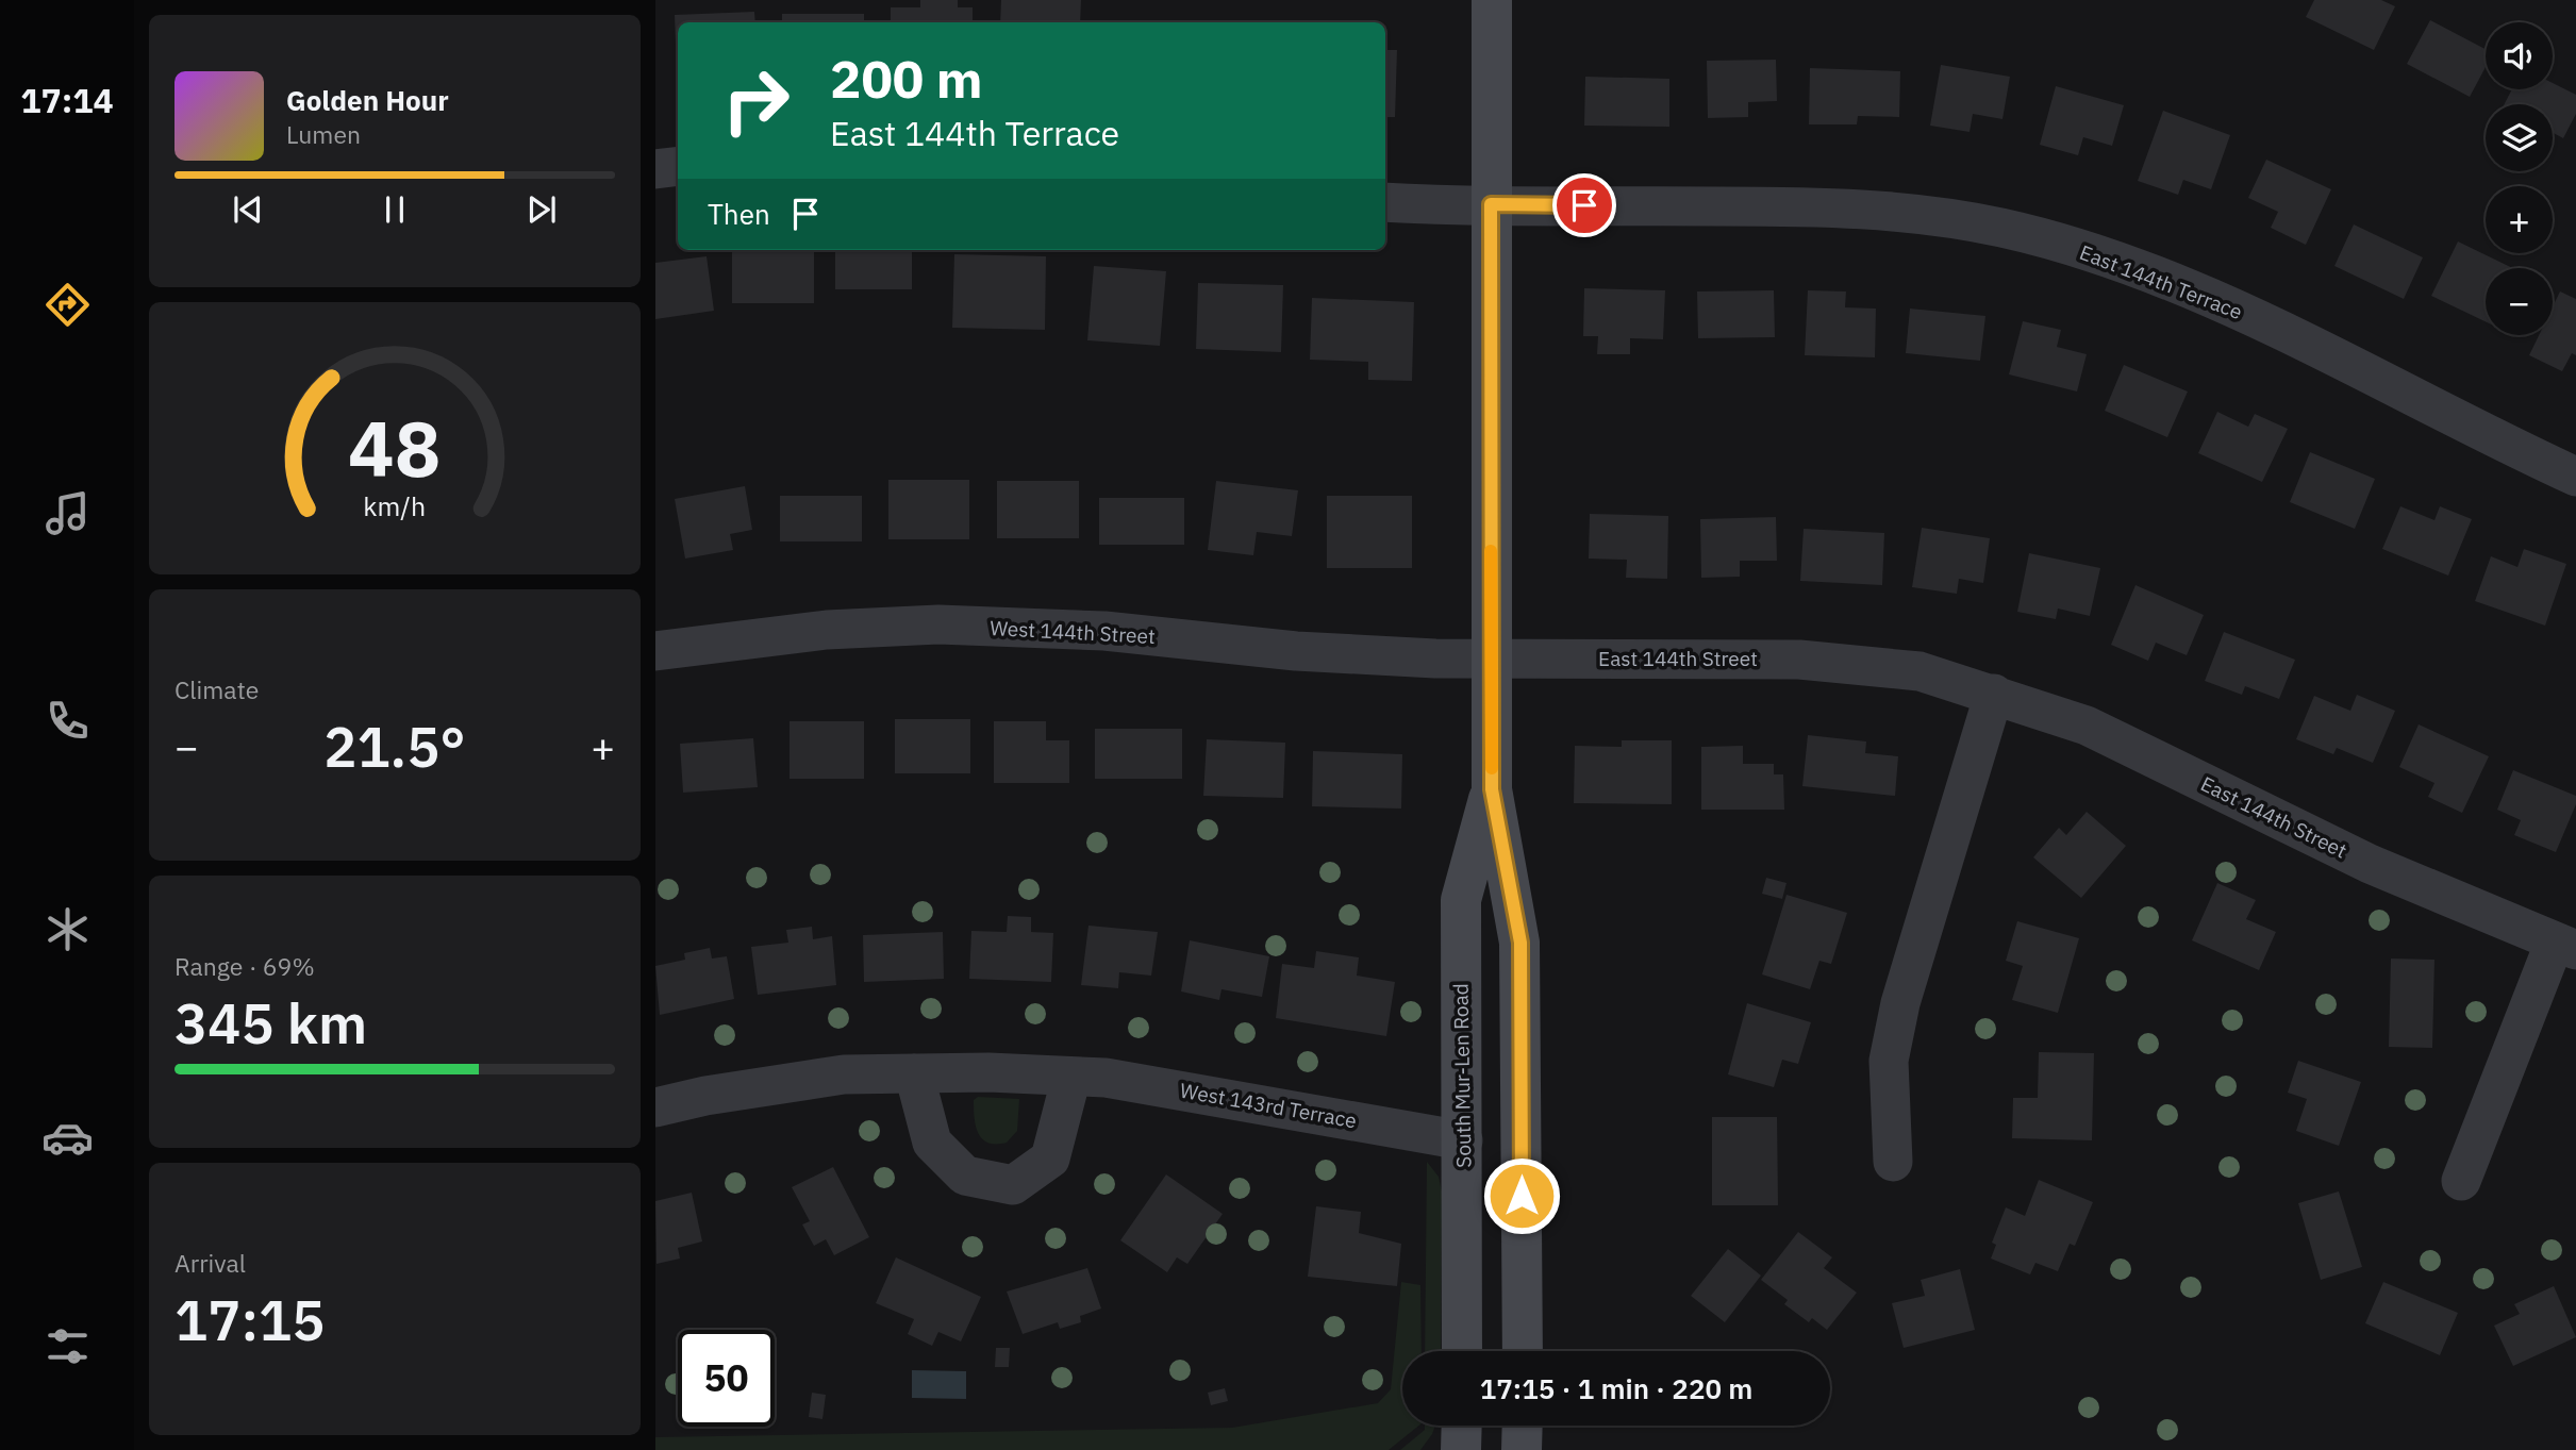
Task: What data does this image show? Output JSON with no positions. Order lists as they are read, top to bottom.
{
  "streets": {
    "main road": ["South Mur-Len Road"],
    "street": [
      "East 144th Terrace",
      "West 144th Street",
      "East 144th Street",
      "West 143rd Terrace"
    ]
  },
  "crossings": [
    ["East 144th Terrace", "South Mur-Len Road"],
    ["West 144th Street", "East 144th Street"],
    ["West 144th Street", "South Mur-Len Road"],
    ["East 144th Street", "South Mur-Len Road"],
    ["South Mur-Len Road", "West 143rd Terrace"]
  ],
  "page": {
    "tabs": "17:14",
    "map_buttons": ["+", "−"],
    "turn": ["200 m", "East 144th Terrace"],
    "song": ["Golden Hour", "Lumen"],
    "then": "Then",
    "tile": [
      "Climate",
      ["Range · 69%", "345 km"],
      ["Arrival", "17:15"]
    ],
    "heat": ["−", "21.5°", "+"],
    "limit": "50",
    "trip": "17:15 · 1 min · 220 m",
    "gauge": ["48", "km/h"]
  }
}
